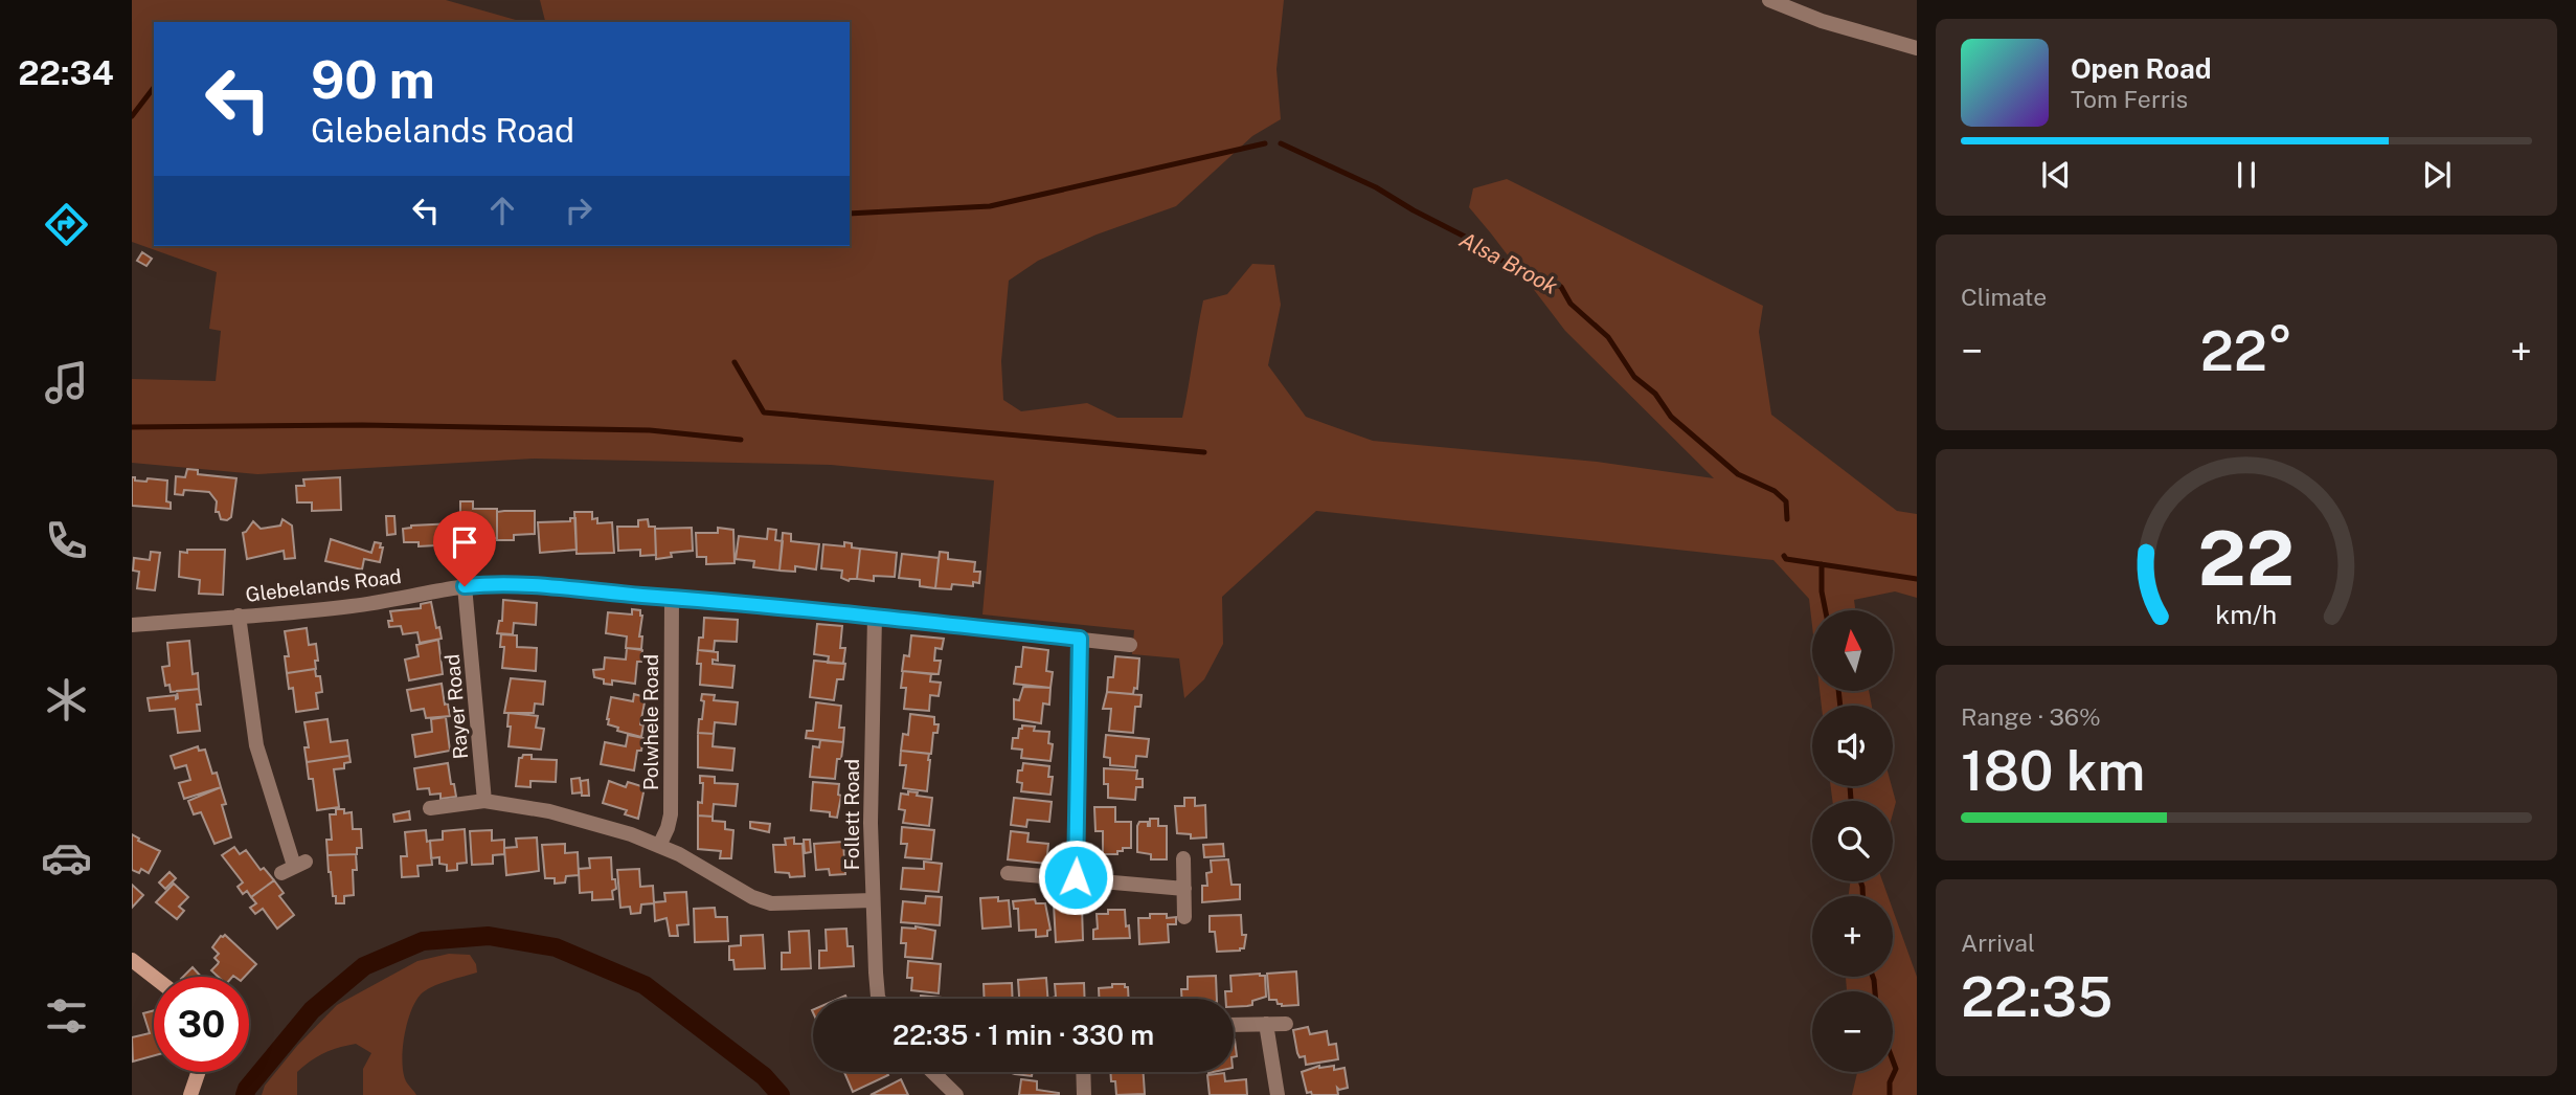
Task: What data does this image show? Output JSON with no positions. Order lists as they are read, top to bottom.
{
  "streets": {
    "street": [
      "Glebelands Road",
      "Rayer Road",
      "Polwhele Road",
      "Follett Road"
    ]
  },
  "crossings": [
    ["Glebelands Road", "Rayer Road"],
    ["Glebelands Road", "Polwhele Road"],
    ["Glebelands Road", "Follett Road"]
  ],
  "water": ["Alsa Brook"],
  "north": "top",
  "page": {
    "tabs": "22:34",
    "turn": ["90 m", "Glebelands Road"],
    "song": ["Open Road", "Tom Ferris"],
    "tile": [
      "Climate",
      ["Range · 36%", "180 km"],
      ["Arrival", "22:35"]
    ],
    "heat": ["−", "22°", "+"],
    "map_buttons": ["+", "−"],
    "limit": "30",
    "trip": "22:35 · 1 min · 330 m",
    "gauge": ["22", "km/h"]
  }
}
